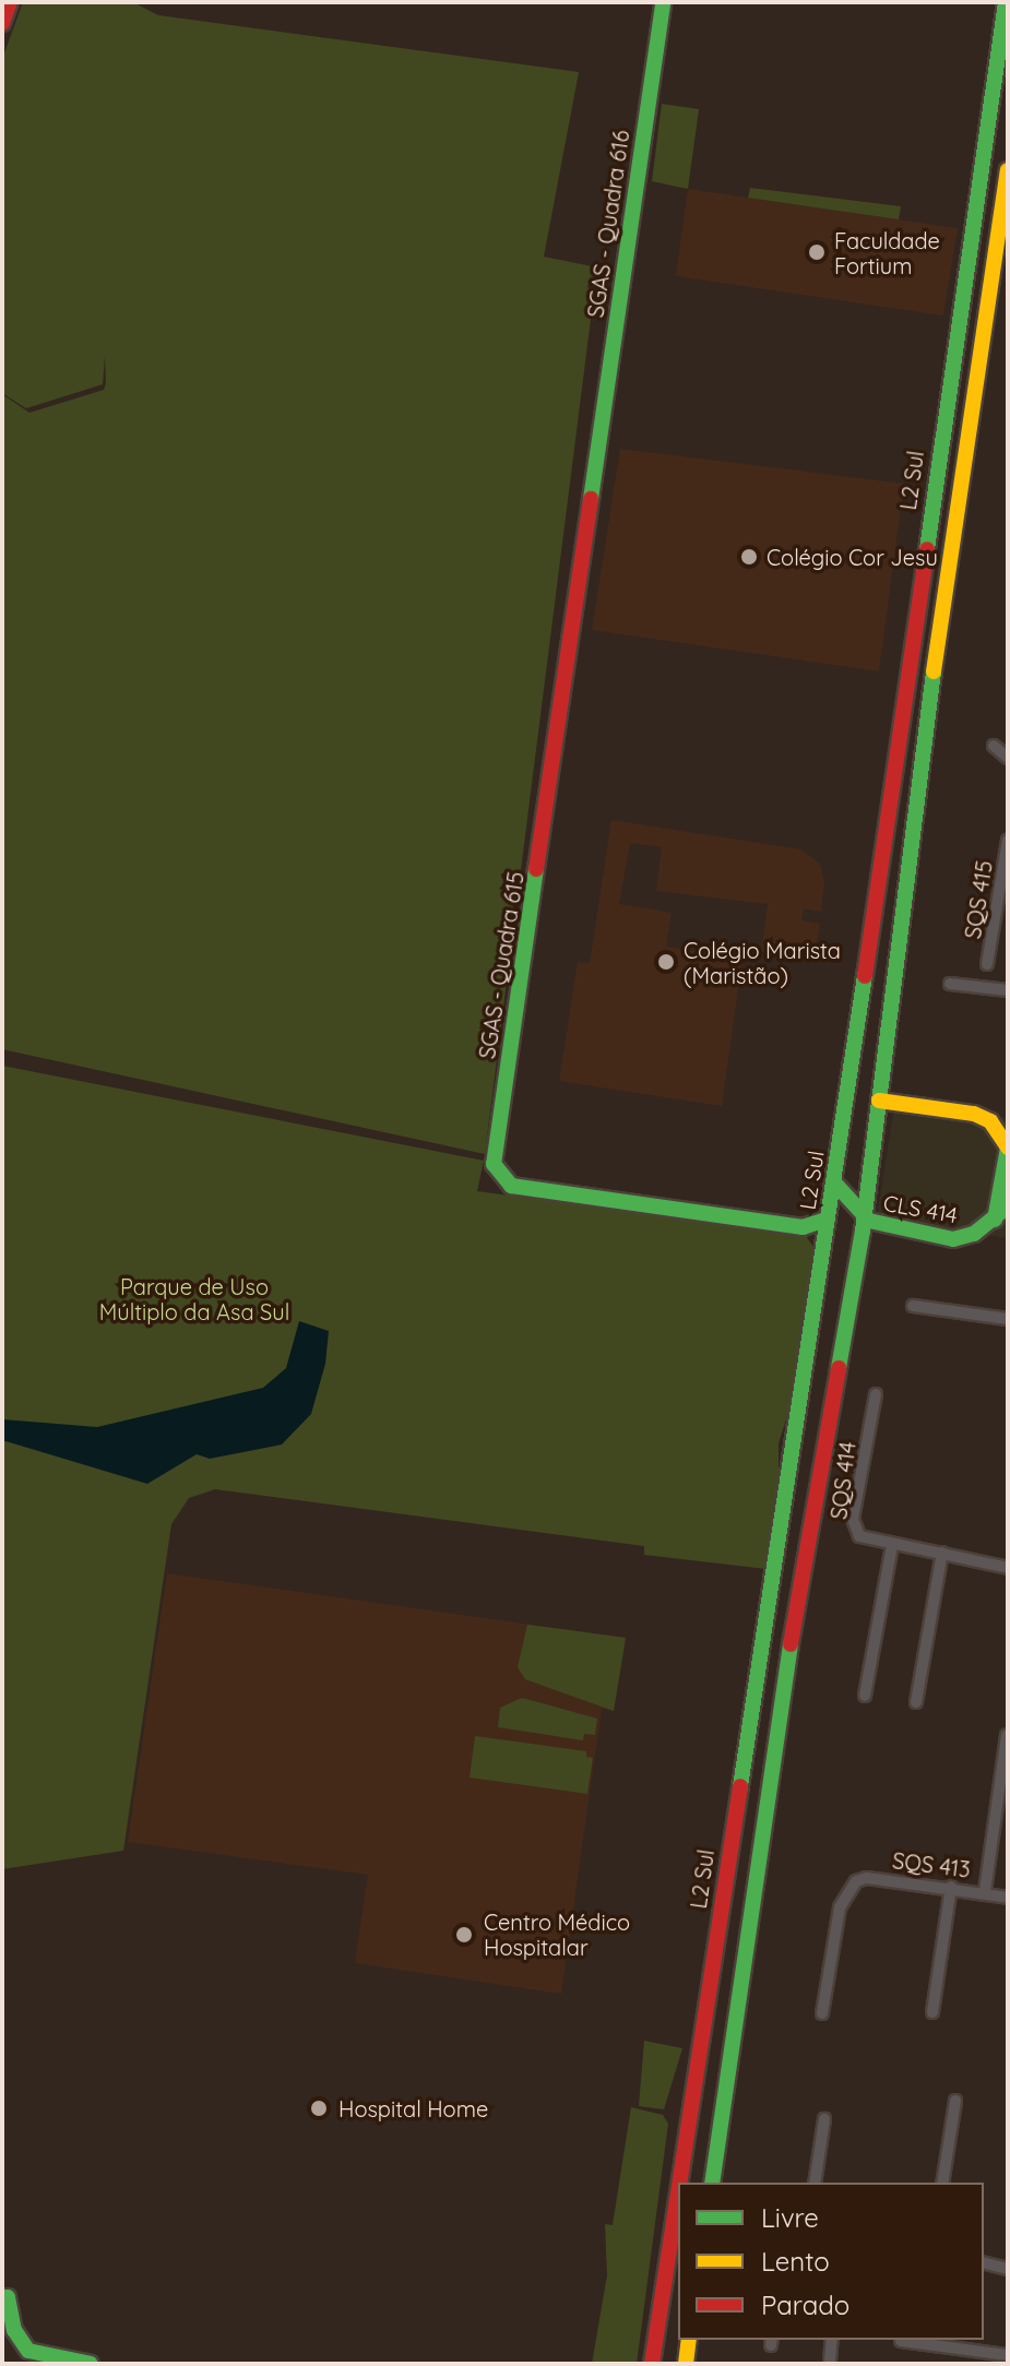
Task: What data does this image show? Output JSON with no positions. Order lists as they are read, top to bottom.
{
  "streets": {
    "main road": [
      "SGAS - Quadra 616",
      "L2 Sul",
      "SGAS - Quadra 615",
      "CLS 414"
    ],
    "street": ["SQS 415", "SQS 414", "SQS 413"]
  },
  "crossings": [
    ["SGAS - Quadra 616", "SGAS - Quadra 615"],
    ["L2 Sul", "SGAS - Quadra 615"],
    ["L2 Sul", "CLS 414"]
  ],
  "parks": ["Parque de Uso Múltiplo da Asa Sul"],
  "places": [
    "Faculdade Fortium",
    "Colégio Cor Jesu",
    "Colégio Marista (Maristão)",
    "Centro Médico Hospitalar",
    "Hospital Home"
  ],
  "legend": ["Livre", "Lento", "Parado"]
}
